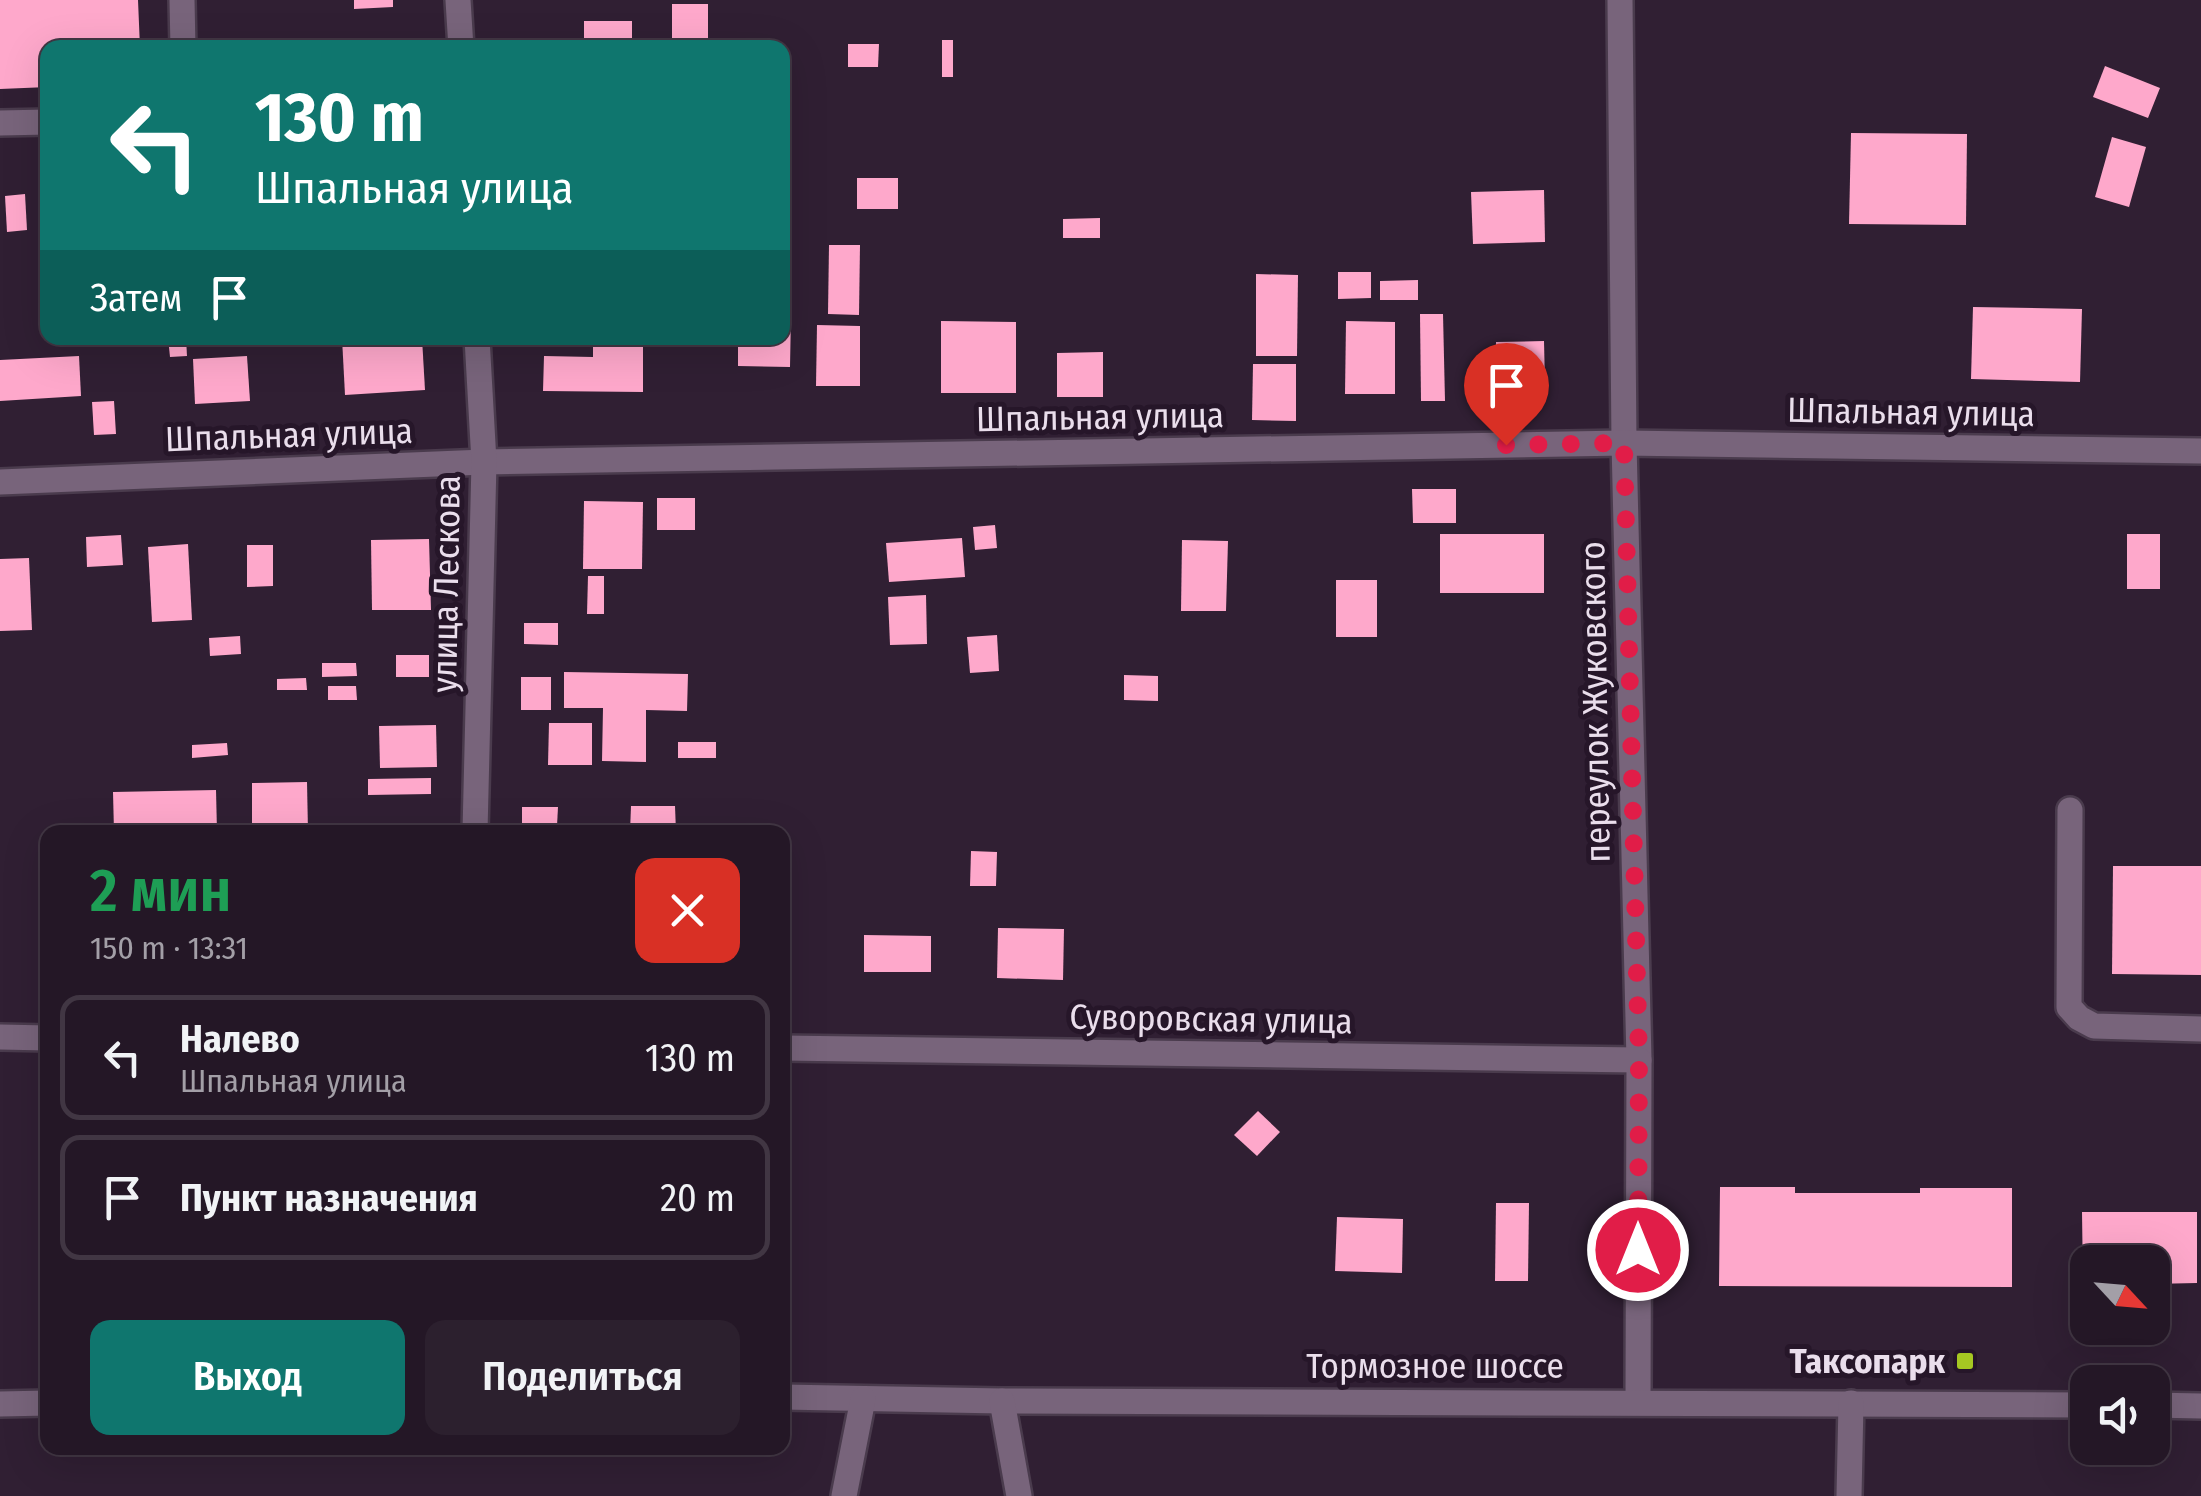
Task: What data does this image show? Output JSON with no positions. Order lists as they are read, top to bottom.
{
  "streets": {
    "street": [
      "Шпальная улица",
      "улица Лескова",
      "переулок Жуковского",
      "Суворовская улица",
      "Тормозное шоссе"
    ]
  },
  "crossings": [
    ["Шпальная улица", "улица Лескова"],
    ["Шпальная улица", "переулок Жуковского"],
    ["переулок Жуковского", "Суворовская улица"],
    ["переулок Жуковского", "Тормозное шоссе"]
  ],
  "places": {
    "transit": ["Таксопарк"]
  },
  "north": "bottom right",
  "page": {
    "turn": ["130 m", "Шпальная улица"],
    "then": "Затем",
    "heading": ["2 мин", "150 m · 13:31"],
    "list": [
      {
        "name": "Налево",
        "note": "Шпальная улица",
        "value": "130 m"
      },
      {
        "name": "Пункт назначения",
        "value": "20 m"
      }
    ],
    "buttons": ["Выход", "Поделиться"]
  }
}
